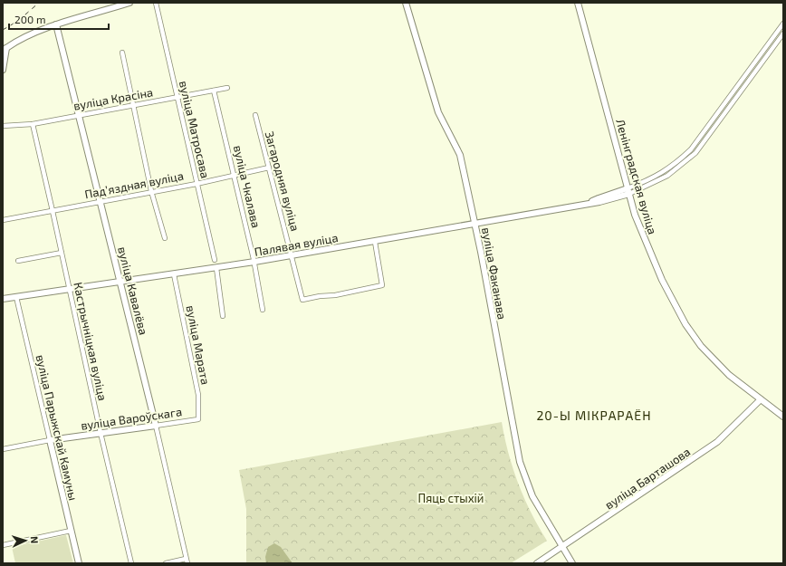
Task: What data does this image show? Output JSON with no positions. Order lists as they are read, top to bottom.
{
  "streets": {
    "main road": [
      "Ленінградская вуліца",
      "Палявая вуліца",
      "вуліца Факанава",
      "вуліца Кавалёва",
      "вуліца Вароўскага",
      "вуліца Парыжскай Камуны",
      "вуліца Барташова"
    ],
    "street": [
      "вуліца Красіна",
      "вуліца Матросава",
      "Загародняя вуліца",
      "Падʼяздная вуліца",
      "вуліца Чкалава",
      "Кастрычніцкая вуліца",
      "вуліца Марата"
    ]
  },
  "crossings": [
    ["вуліца Красіна", "вуліца Матросава"],
    ["вуліца Красіна", "вуліца Чкалава"],
    ["вуліца Красіна", "вуліца Кавалёва"],
    ["вуліца Красіна", "Кастрычніцкая вуліца"],
    ["вуліца Матросава", "Падʼяздная вуліца"],
    ["Ленінградская вуліца", "Палявая вуліца"],
    ["Ленінградская вуліца", "вуліца Барташова"],
    ["Загародняя вуліца", "Падʼяздная вуліца"],
    ["Загародняя вуліца", "Палявая вуліца"],
    ["Падʼяздная вуліца", "вуліца Чкалава"],
    ["Падʼяздная вуліца", "вуліца Кавалёва"],
    ["Падʼяздная вуліца", "Кастрычніцкая вуліца"],
    ["вуліца Чкалава", "Палявая вуліца"],
    ["Палявая вуліца", "вуліца Факанава"],
    ["Палявая вуліца", "вуліца Кавалёва"],
    ["Палявая вуліца", "Кастрычніцкая вуліца"],
    ["Палявая вуліца", "вуліца Марата"],
    ["Палявая вуліца", "вуліца Парыжскай Камуны"],
    ["вуліца Факанава", "вуліца Барташова"],
    ["вуліца Кавалёва", "вуліца Вароўскага"],
    ["Кастрычніцкая вуліца", "вуліца Вароўскага"],
    ["вуліца Марата", "вуліца Вароўскага"],
    ["вуліца Вароўскага", "вуліца Парыжскай Камуны"]
  ],
  "districts": ["20-Ы МІКРАРАЁН"],
  "parks": ["Пяць стыхій"],
  "scale_bar": "200 m",
  "north": "right"
}
